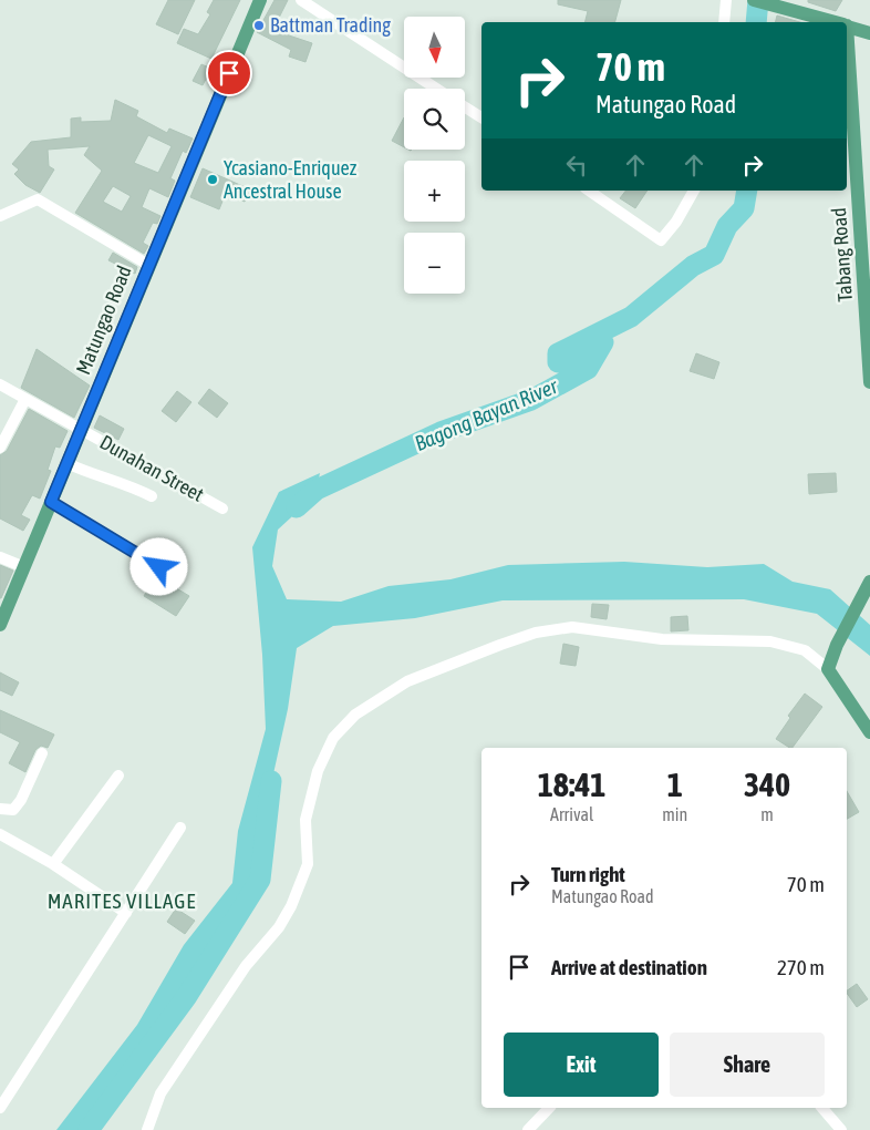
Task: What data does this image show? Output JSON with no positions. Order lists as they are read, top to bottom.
{
  "streets": {
    "main road": ["Tabang Road", "Matungao Road"],
    "street": ["Dunahan Street"]
  },
  "crossings": [
    ["Matungao Road", "Dunahan Street"]
  ],
  "districts": ["MARITES VILLAGE"],
  "water": ["Bagong Bayan River"],
  "places": ["Battman Trading", "Ycasiano-Enriquez Ancestral House"],
  "north": "bottom",
  "page": {
    "map_buttons": ["+", "−"],
    "turn": ["70 m", "Matungao Road"],
    "eta": [
      "18:41",
      "Arrival",
      "1",
      "min",
      "340",
      "m"
    ],
    "list": [
      {
        "name": "Turn right",
        "note": "Matungao Road",
        "value": "70 m"
      },
      {
        "name": "Arrive at destination",
        "value": "270 m"
      }
    ],
    "buttons": ["Exit", "Share"]
  }
}
